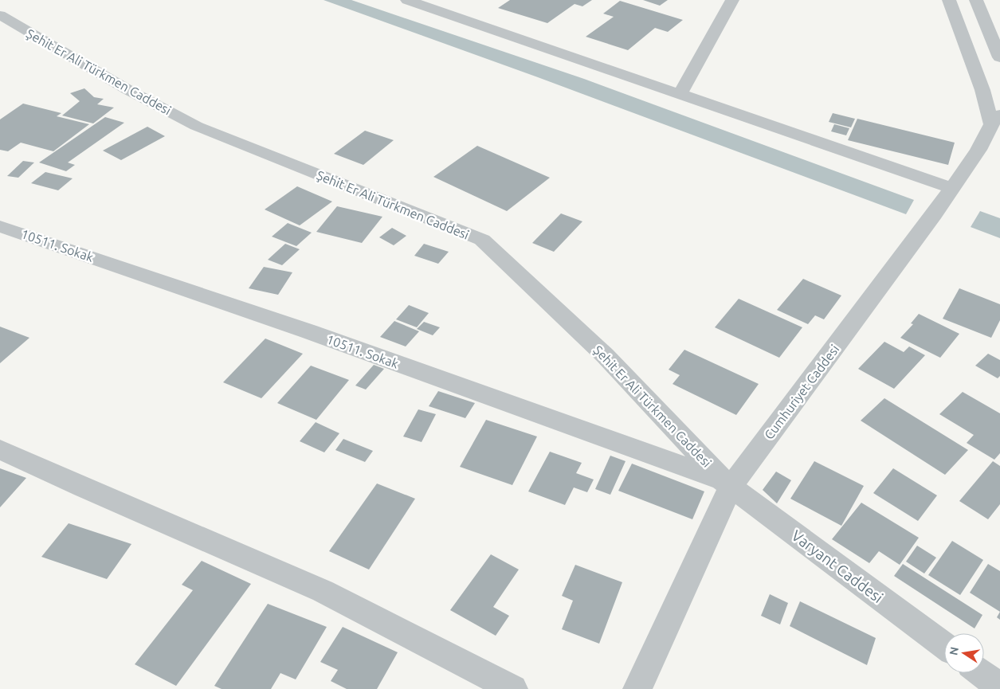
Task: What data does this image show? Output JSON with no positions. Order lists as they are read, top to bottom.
{
  "streets": {
    "street": [
      "Şehit Er Ali Türkmen Caddesi",
      "10511. Sokak",
      "Cumhuriyet Caddesi",
      "Varyant Caddesi"
    ]
  },
  "crossings": [
    ["Şehit Er Ali Türkmen Caddesi", "10511. Sokak"],
    ["Şehit Er Ali Türkmen Caddesi", "Cumhuriyet Caddesi"],
    ["Şehit Er Ali Türkmen Caddesi", "Varyant Caddesi"],
    ["10511. Sokak", "Cumhuriyet Caddesi"],
    ["10511. Sokak", "Varyant Caddesi"],
    ["Cumhuriyet Caddesi", "Varyant Caddesi"]
  ],
  "north": "left"
}
